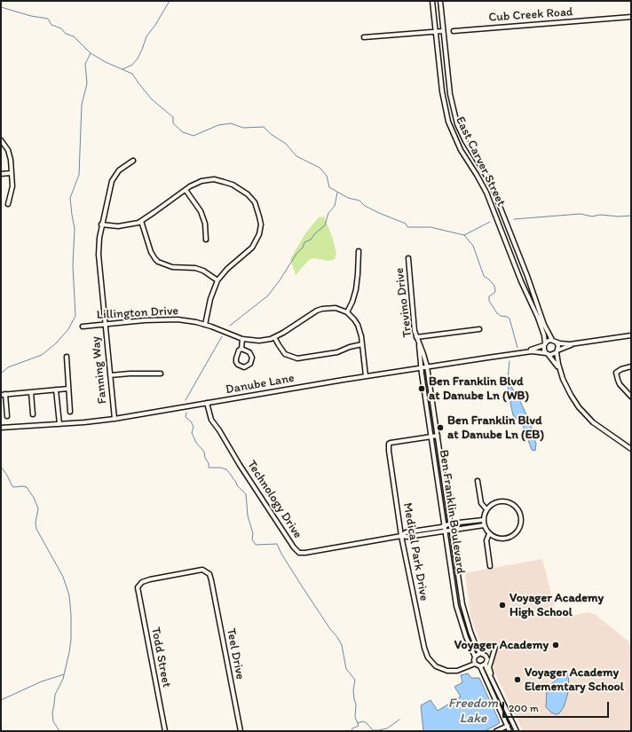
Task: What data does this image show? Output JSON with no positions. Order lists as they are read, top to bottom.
{
  "streets": {
    "street": [
      "Cub Creek Road",
      "East Carver Street",
      "Trevino Drive",
      "Lillington Drive",
      "Fanning Way",
      "Danube Lane",
      "Technology Drive",
      "Ben Franklin Boulevard",
      "Medical Park Drive",
      "Teel Drive",
      "Todd Street"
    ]
  },
  "crossings": [
    ["East Carver Street", "Danube Lane"],
    ["Trevino Drive", "Danube Lane"],
    ["Trevino Drive", "Ben Franklin Boulevard"],
    ["Lillington Drive", "Fanning Way"],
    ["Fanning Way", "Danube Lane"],
    ["Danube Lane", "Technology Drive"],
    ["Danube Lane", "Ben Franklin Boulevard"],
    ["Technology Drive", "Ben Franklin Boulevard"],
    ["Technology Drive", "Medical Park Drive"],
    ["Ben Franklin Boulevard", "Medical Park Drive"],
    ["Teel Drive", "Todd Street"]
  ],
  "water": ["Freedom Lake"],
  "places": [
    "Ben Franklin Blvd at Danube Ln (WB)",
    "Ben Franklin Blvd at Danube Ln (EB)",
    "Voyager Academy High School",
    "Voyager Academy",
    "Voyager Academy Elementary School"
  ],
  "scale_bar": "200 m"
}
